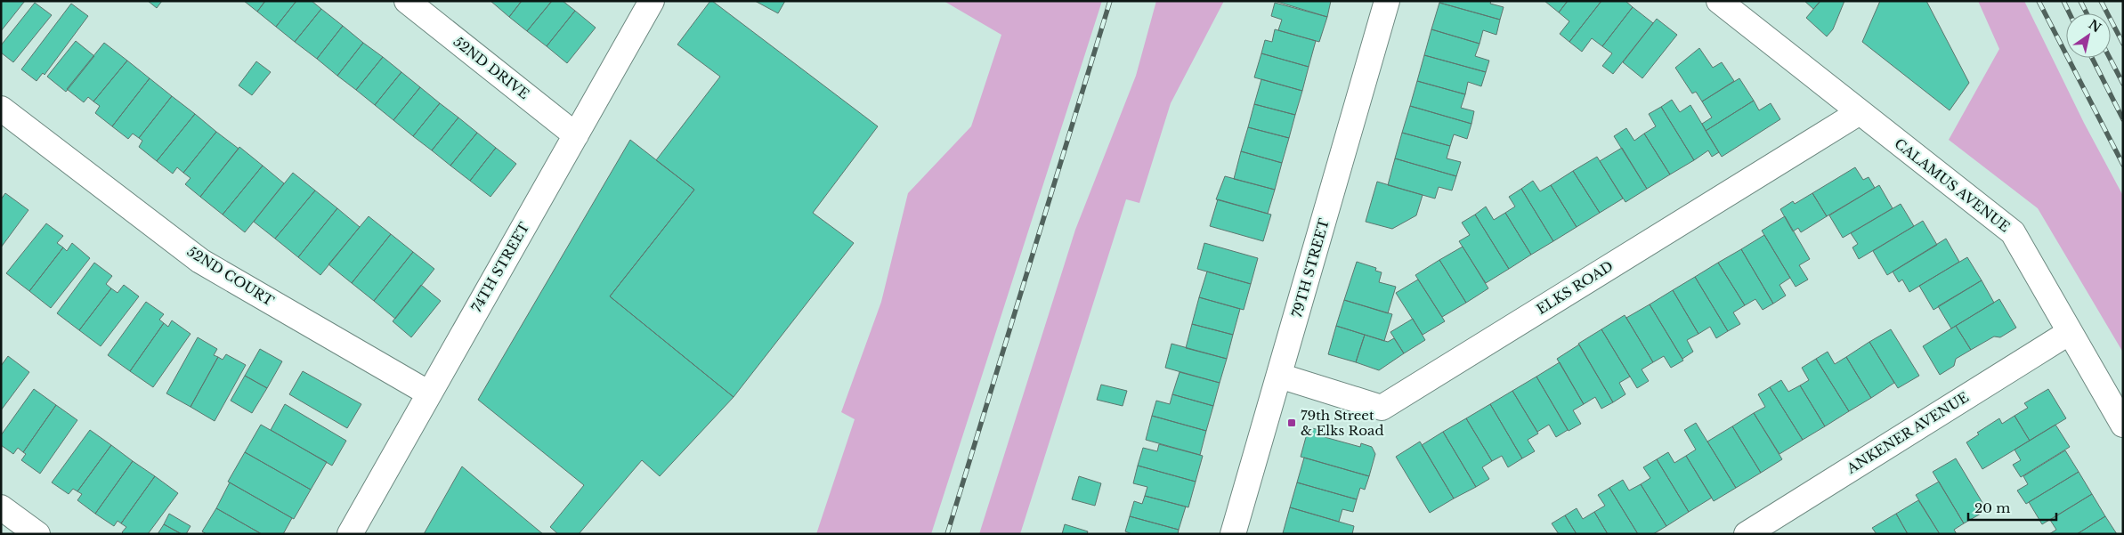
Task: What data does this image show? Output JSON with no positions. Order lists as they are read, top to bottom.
{
  "streets": {
    "street": [
      "52ND DRIVE",
      "CALAMUS AVENUE",
      "74TH STREET",
      "79TH STREET",
      "52ND COURT",
      "ELKS ROAD",
      "ANKENER AVENUE"
    ]
  },
  "crossings": [
    ["52ND DRIVE", "74TH STREET"],
    ["CALAMUS AVENUE", "ELKS ROAD"],
    ["CALAMUS AVENUE", "ANKENER AVENUE"],
    ["74TH STREET", "52ND COURT"],
    ["79TH STREET", "ELKS ROAD"]
  ],
  "places": {
    "transit": ["79th Street & Elks Road"]
  },
  "scale_bar": "20 m",
  "north": "top right"
}
